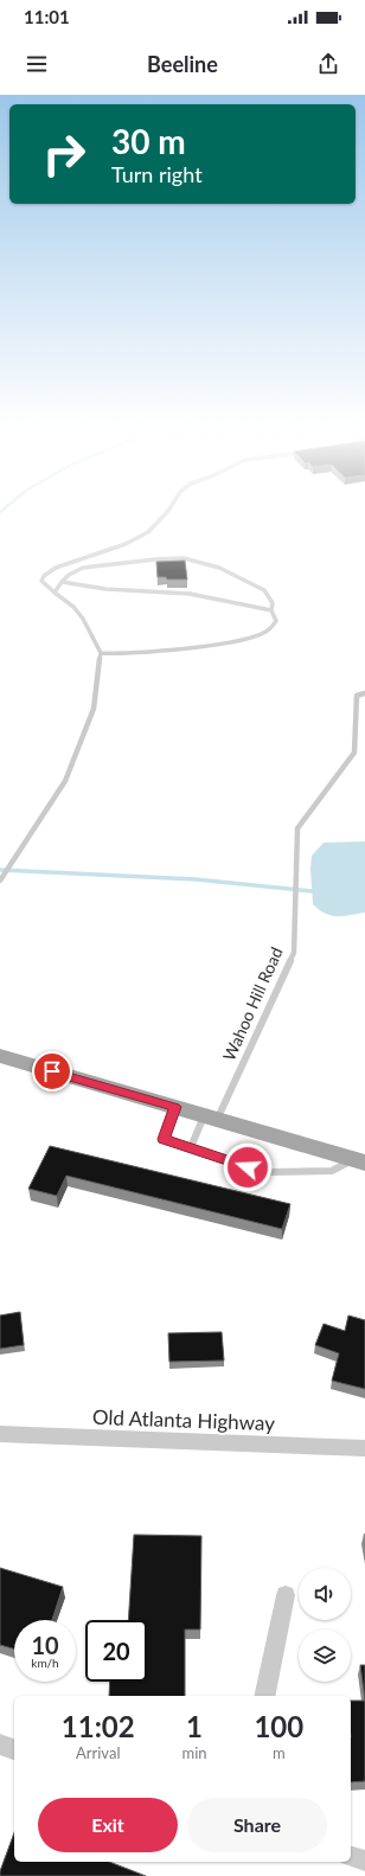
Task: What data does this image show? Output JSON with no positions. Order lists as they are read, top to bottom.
{
  "streets": {
    "street": ["Old Atlanta Highway"],
    "lane": ["Wahoo Hill Road"]
  },
  "page": {
    "status": "11:01",
    "header": "Beeline",
    "turn": ["30 m", "Turn right"],
    "speed": "10 km/h",
    "limit": "20",
    "eta": [
      "11:02",
      "Arrival",
      "1",
      "min",
      "100",
      "m"
    ],
    "buttons": ["Exit", "Share"]
  }
}
